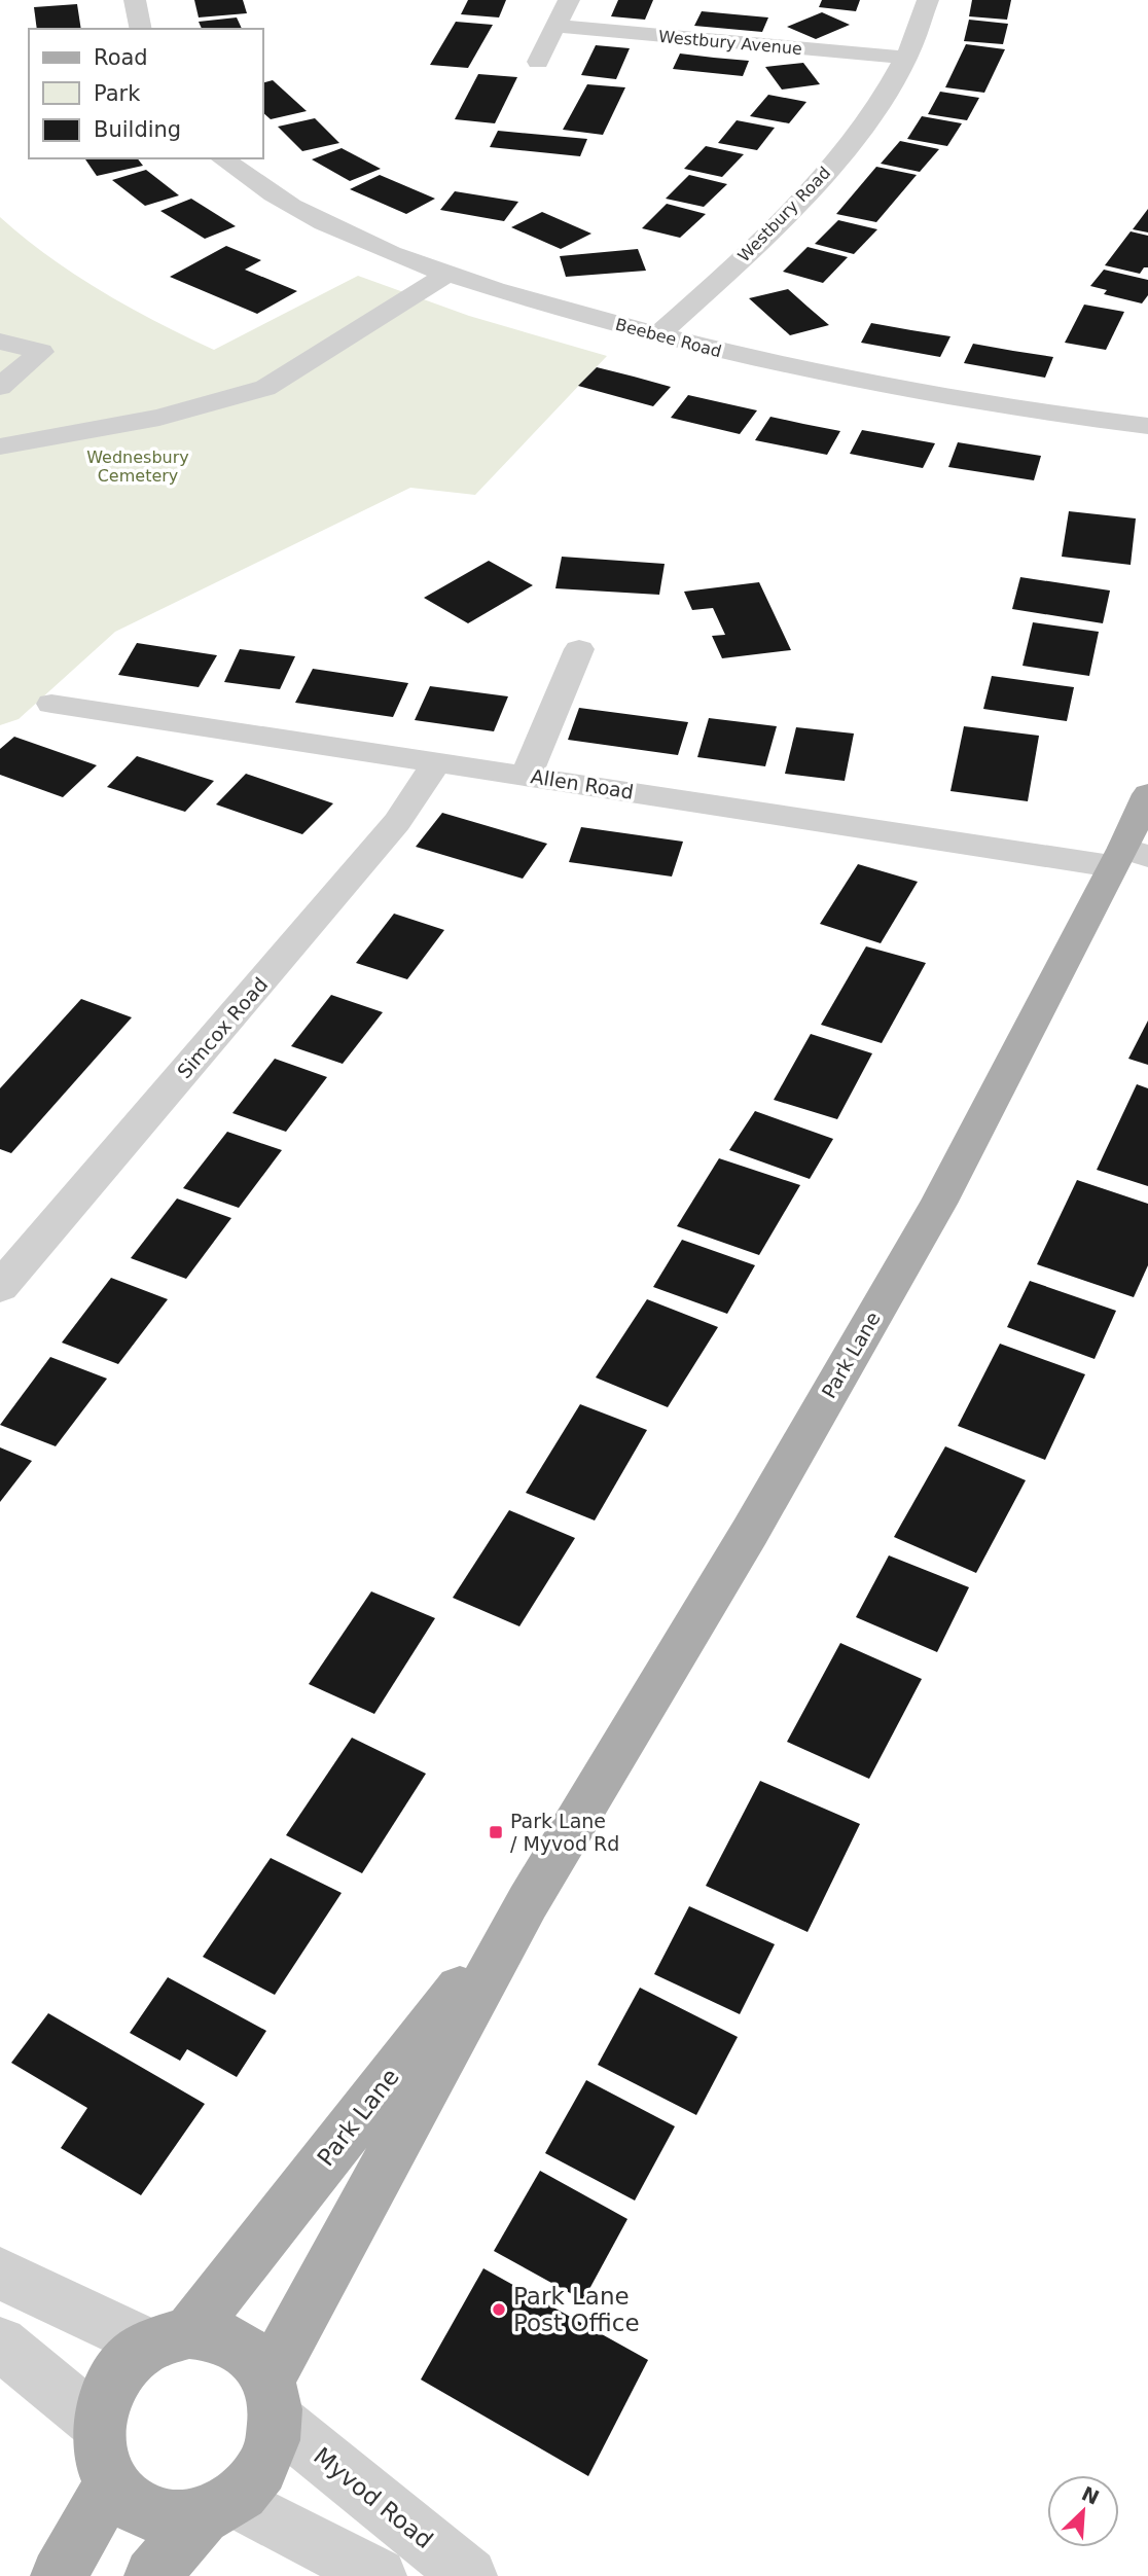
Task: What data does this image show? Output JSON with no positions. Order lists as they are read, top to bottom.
{
  "streets": {
    "main road": ["Park Lane"],
    "street": [
      "Westbury Avenue",
      "Westbury Road",
      "Beebee Road",
      "Allen Road",
      "Simcox Road",
      "Myvod Road"
    ]
  },
  "crossings": [
    ["Westbury Avenue", "Westbury Road"],
    ["Westbury Road", "Beebee Road"],
    ["Allen Road", "Simcox Road"],
    ["Allen Road", "Park Lane"],
    ["Park Lane", "Myvod Road"]
  ],
  "parks": ["Wednesbury Cemetery"],
  "places": {
    "transit": ["Park Lane / Myvod Rd"],
    "other": ["Park Lane Post Office"]
  },
  "legend": ["Road", "Park", "Building"],
  "north": "top right"
}
